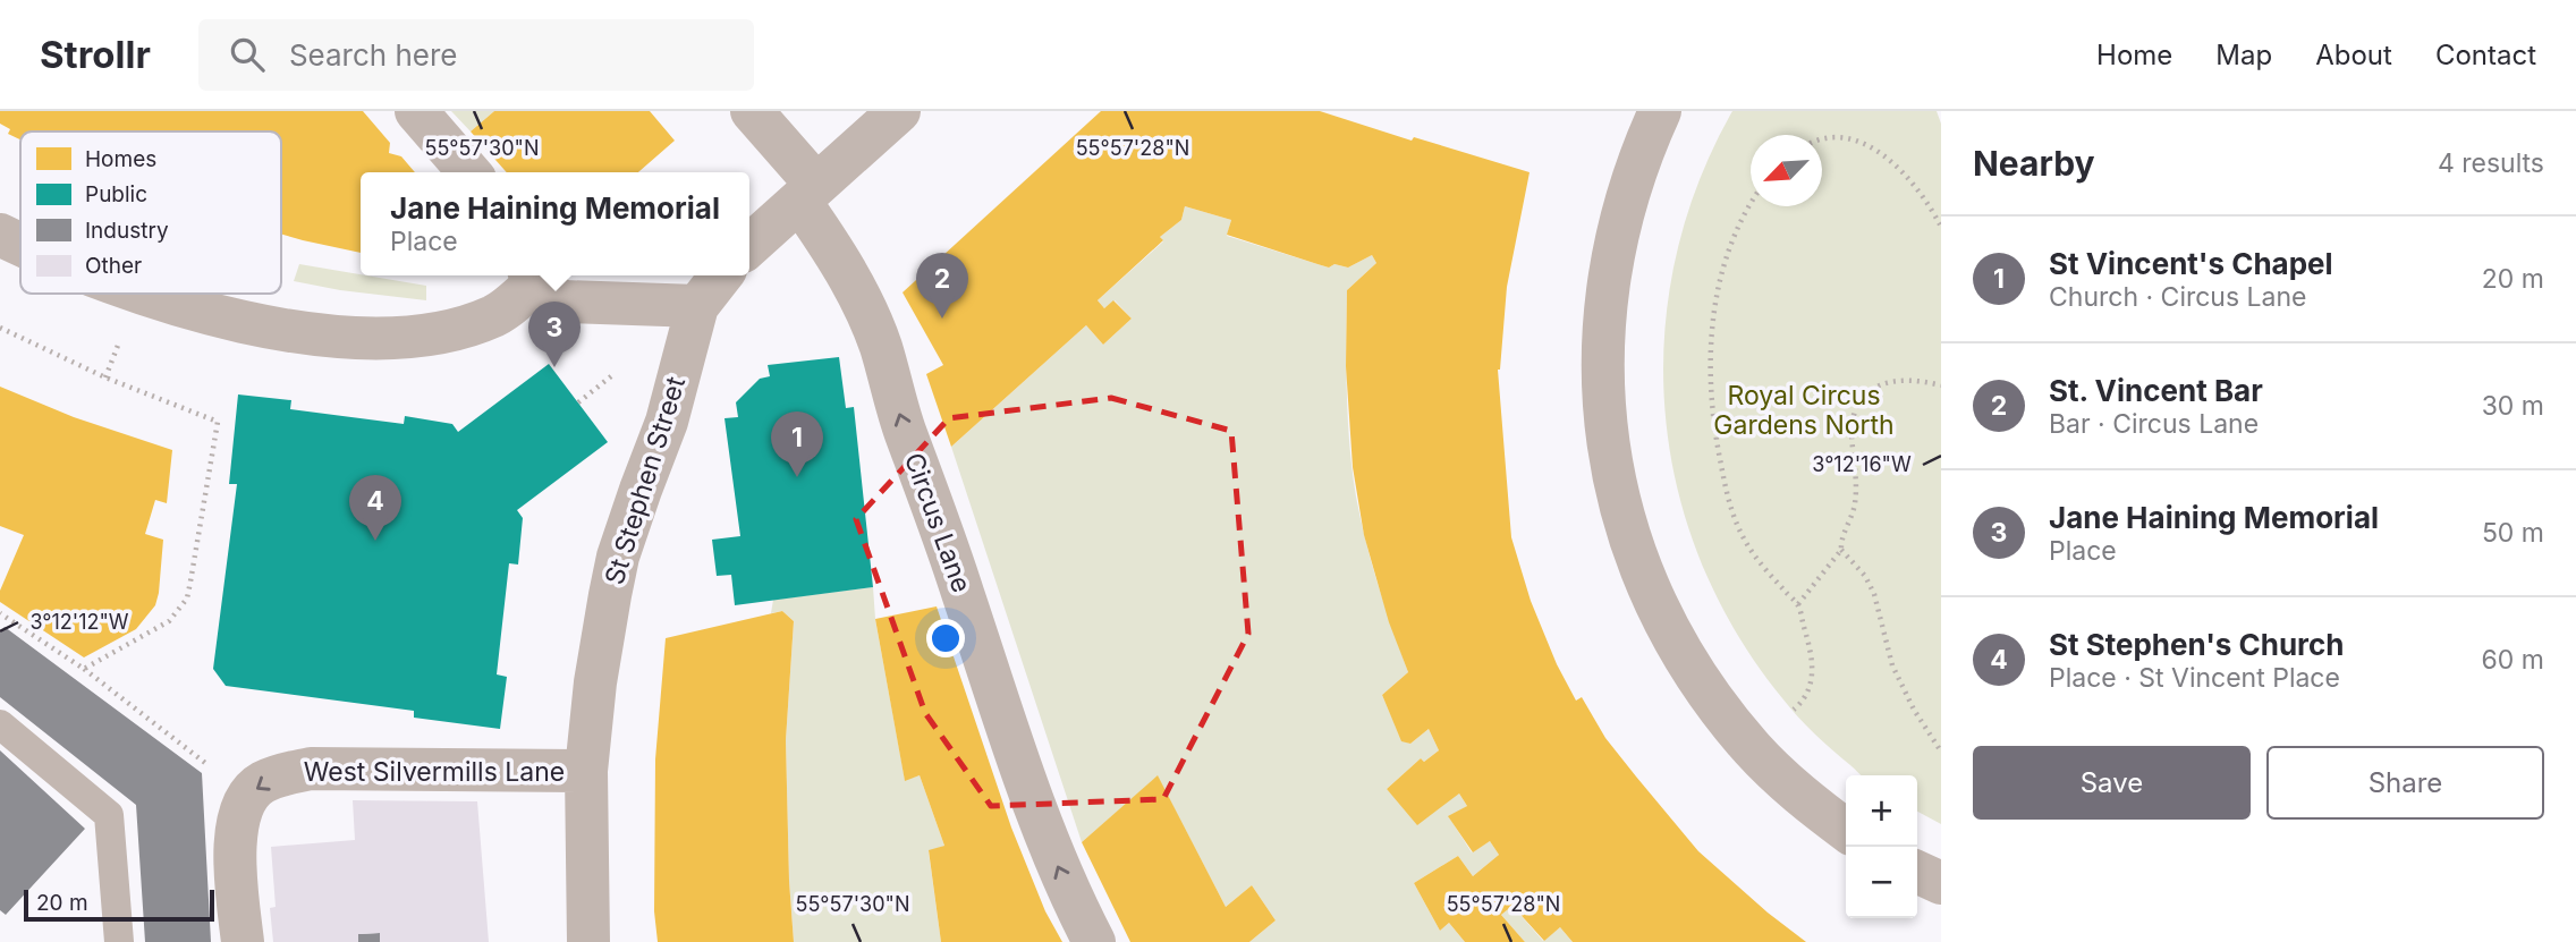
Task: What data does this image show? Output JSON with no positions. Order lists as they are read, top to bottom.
{
  "streets": {
    "street": ["St Stephen Street", "Circus Lane", "West Silvermills Lane"]
  },
  "crossings": [
    ["St Stephen Street", "West Silvermills Lane"]
  ],
  "one_way": ["Circus Lane", "West Silvermills Lane"],
  "parks": ["Royal Circus Gardens North"],
  "legend": [
    "Homes",
    "Public",
    "Industry",
    "Other"
  ],
  "scale_bar": "20 m",
  "north": "bottom left",
  "page": {
    "header": "Strollr",
    "search": "Search here",
    "nav": [
      "Home",
      "Map",
      "About",
      "Contact"
    ],
    "heading": ["Nearby", "4 results"],
    "popup": ["Jane Haining Memorial", "Place"],
    "list": [
      {
        "mark": "1",
        "name": "St Vincent's Chapel",
        "note": "Church · Circus Lane",
        "value": "20 m"
      },
      {
        "mark": "2",
        "name": "St. Vincent Bar",
        "note": "Bar · Circus Lane",
        "value": "30 m"
      },
      {
        "mark": "3",
        "name": "Jane Haining Memorial",
        "note": "Place",
        "value": "50 m"
      },
      {
        "mark": "4",
        "name": "St Stephen's Church",
        "note": "Place · St Vincent Place",
        "value": "60 m"
      }
    ],
    "pins": [
      "2",
      "3",
      "1",
      "4"
    ],
    "buttons": ["Save", "Share"],
    "map_buttons": ["+", "−"],
    "scale": "20 m"
  },
  "coordinates": [
    "55°57'30\"N",
    "55°57'28\"N",
    "3°12'16\"W",
    "3°12'12\"W"
  ]
}
